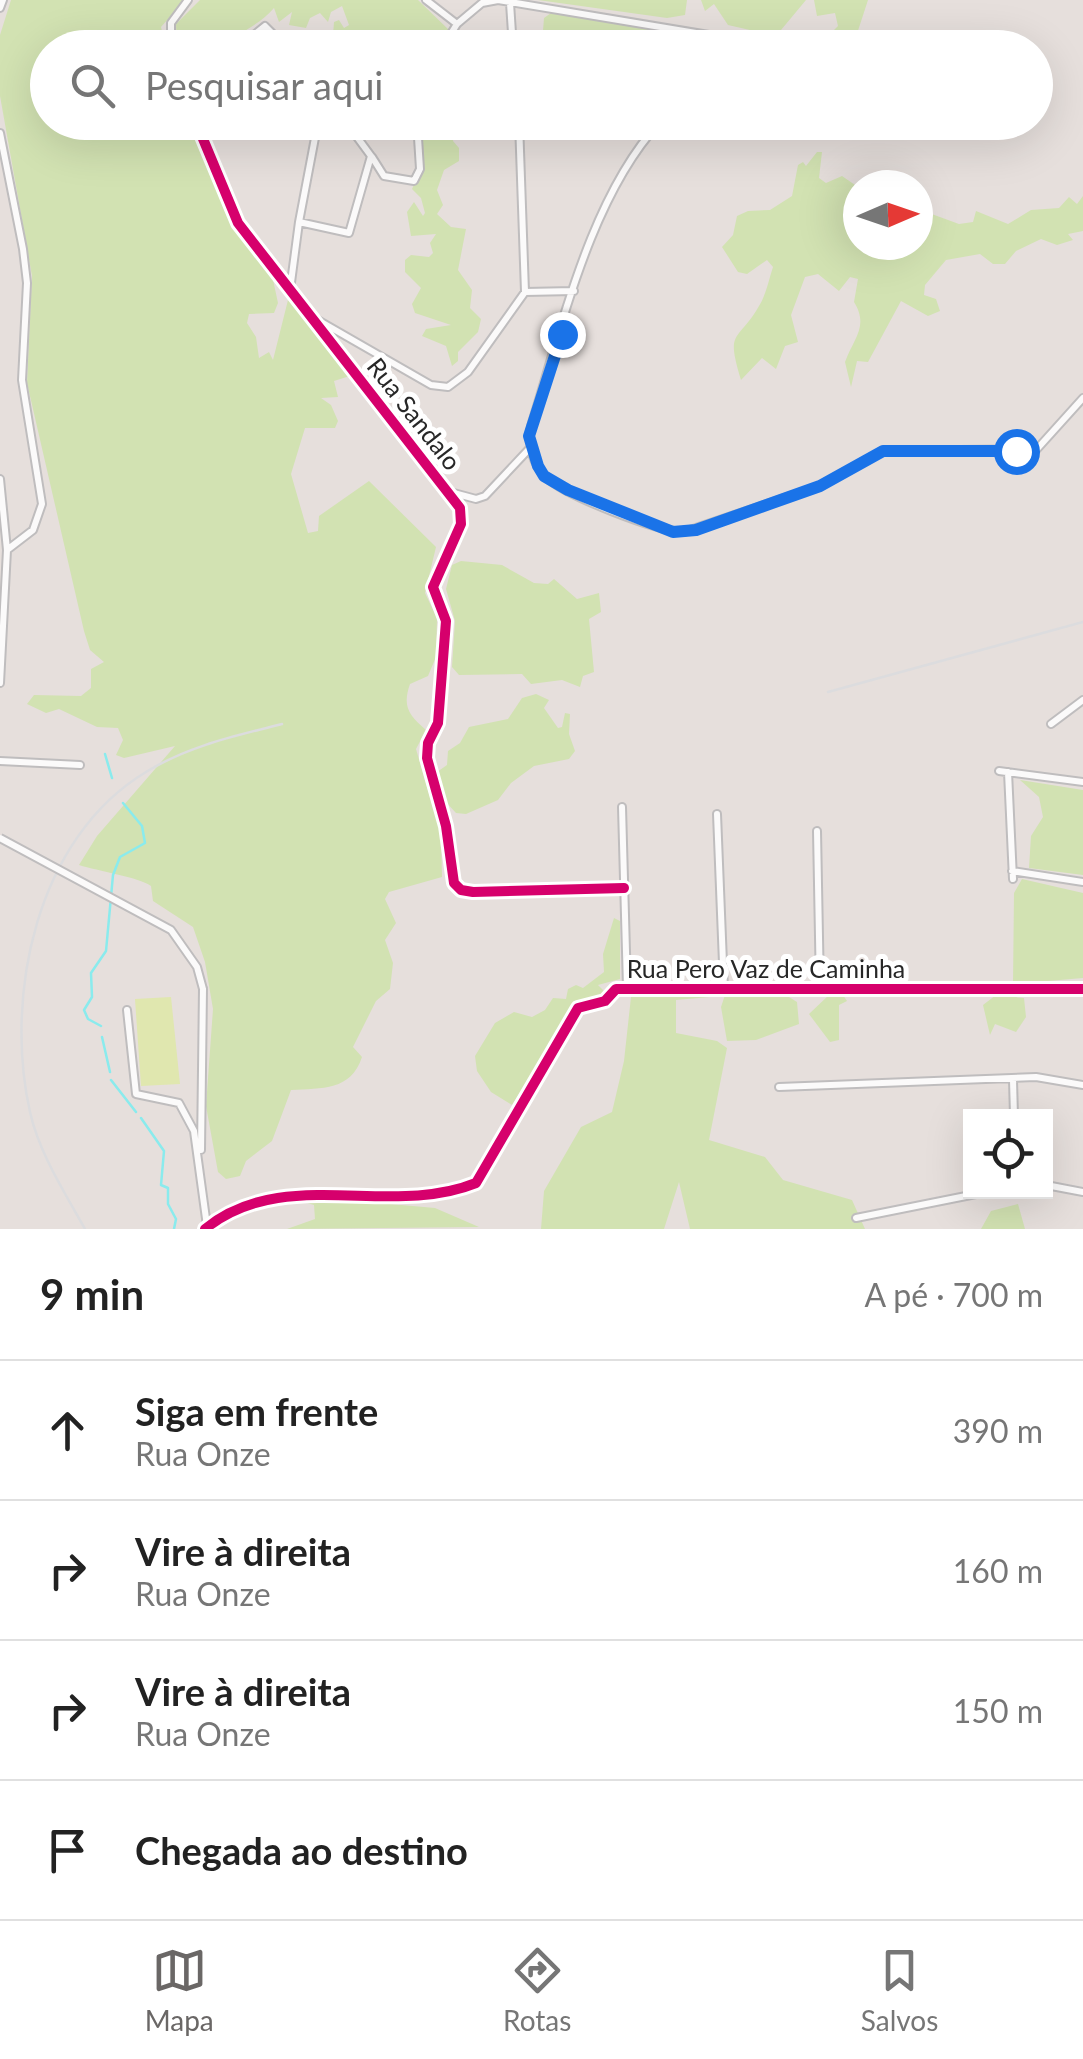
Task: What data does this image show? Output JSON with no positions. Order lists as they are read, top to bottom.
{
  "streets": {
    "street": ["Rua Sandalo", "Rua Pero Vaz de Caminha"]
  },
  "north": "right",
  "page": {
    "search": "Pesquisar aqui",
    "heading": ["9 min", "A pé · 700 m"],
    "list": [
      ["Siga em frente", "Rua Onze", "390 m"],
      ["Vire à direita", "Rua Onze", "160 m"],
      ["Vire à direita", "Rua Onze", "150 m"],
      "Chegada ao destino"
    ],
    "nav": ["Mapa", "Rotas", "Salvos"]
  }
}
